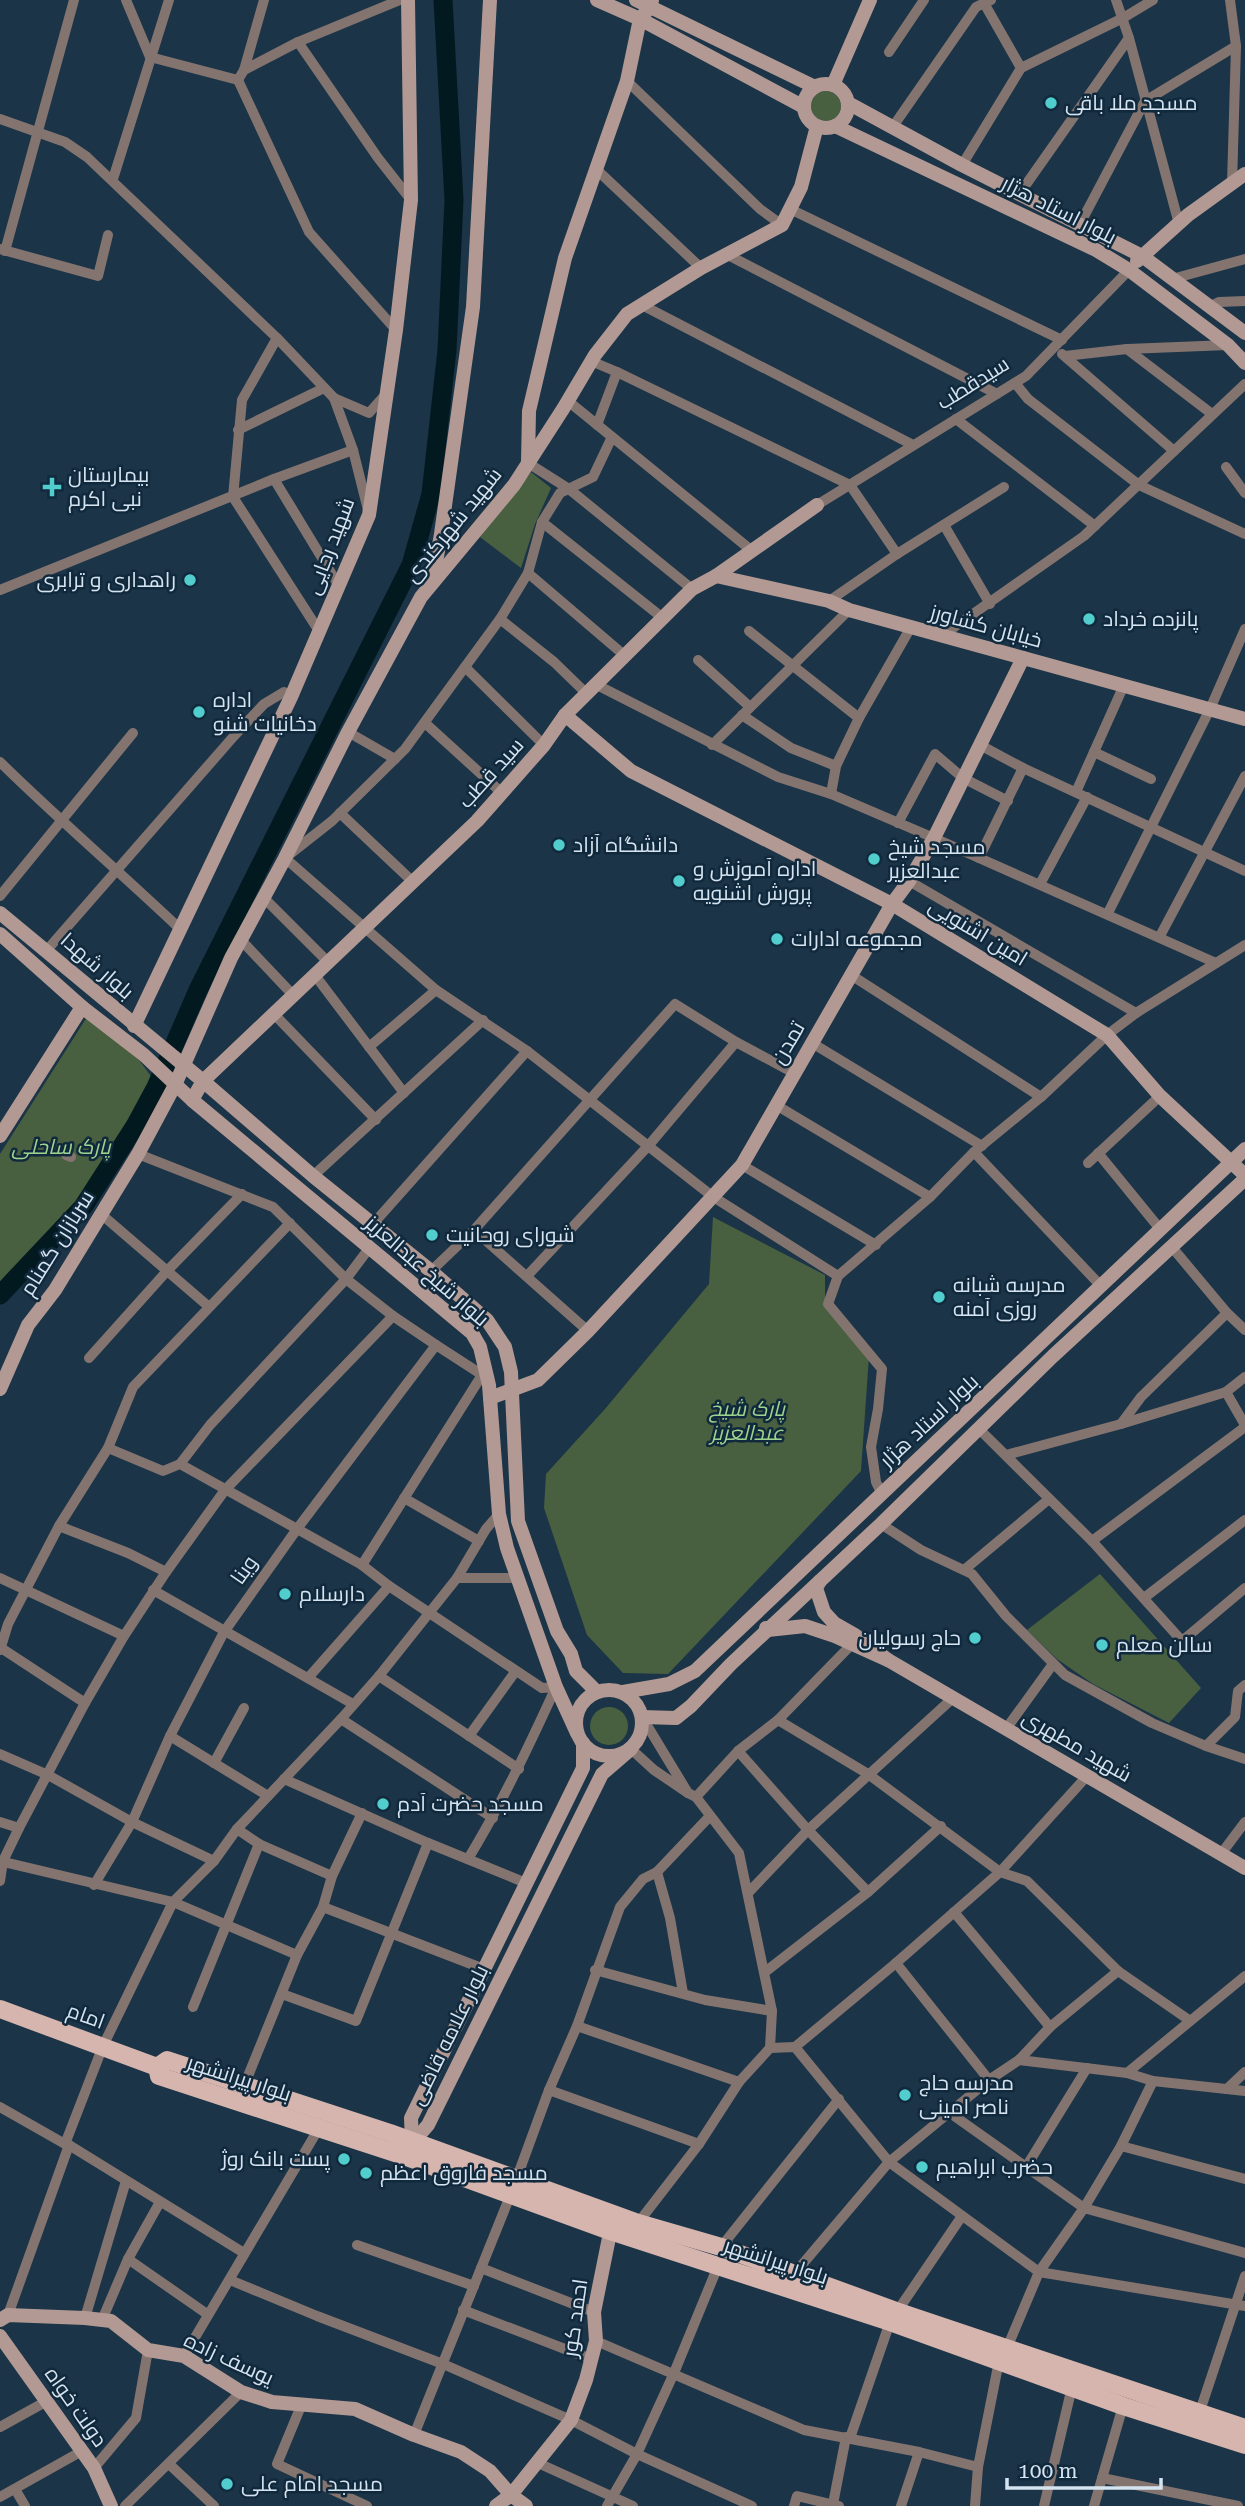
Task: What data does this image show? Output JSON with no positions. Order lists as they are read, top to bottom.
{
  "streets": {
    "main road": ["امام", "بلوار پیرانشهر"],
    "street": [
      "بلوار استاد هژار",
      "سیدقطب",
      "شهید شهرکندی",
      "شهید رجایی",
      "خیابان کشاورز",
      "سید قطب",
      "امین اشنویی",
      "بلوار شهدا",
      "تمدن",
      "سربازان گمنام",
      "بلوار شیخ عبدالعزیز",
      "وینا",
      "شهید مطهری",
      "بلوار علامه قاضی",
      "احمد کور",
      "یوسف زاده",
      "دولت خواه"
    ]
  },
  "crossings": [
    ["بلوار استاد هژار", "سیدقطب"],
    ["بلوار استاد هژار", "امین اشنویی"],
    ["بلوار استاد هژار", "بلوار شیخ عبدالعزیز"],
    ["بلوار استاد هژار", "بلوار علامه قاضی"],
    ["سیدقطب", "سید قطب"],
    ["شهید شهرکندی", "بلوار شهدا"],
    ["شهید شهرکندی", "سربازان گمنام"],
    ["شهید شهرکندی", "بلوار شیخ عبدالعزیز"],
    ["شهید رجایی", "بلوار شهدا"],
    ["خیابان کشاورز", "سید قطب"],
    ["خیابان کشاورز", "تمدن"],
    ["سید قطب", "امین اشنویی"],
    ["سید قطب", "بلوار شیخ عبدالعزیز"],
    ["امین اشنویی", "تمدن"],
    ["بلوار شهدا", "سربازان گمنام"],
    ["بلوار شهدا", "بلوار شیخ عبدالعزیز"],
    ["تمدن", "بلوار شیخ عبدالعزیز"],
    ["سربازان گمنام", "بلوار شیخ عبدالعزیز"],
    ["بلوار شیخ عبدالعزیز", "بلوار علامه قاضی"],
    ["امام", "بلوار پیرانشهر"],
    ["بلوار علامه قاضی", "بلوار پیرانشهر"],
    ["بلوار پیرانشهر", "احمد کور"],
    ["احمد کور", "یوسف زاده"]
  ],
  "parks": ["پارک ساحلی", "پارک شیخ عبدالعزیز"],
  "places": {
    "other": [
      "مسجد ملا باقی",
      "راهداری و ترابری",
      "پانزده خرداد",
      "اداره دخانیات شنو",
      "دانشگاه آزاد",
      "مسجد شیخ عبدالعزیر",
      "اداره آموزش و پرورش اشنویه",
      "مجموعه ادارات",
      "شورای روحانیت",
      "مدرسه شبانه روزی آمنه",
      "دارسلام",
      "حاج رسولیان",
      "سالن معلم",
      "مسجد حضرت آدم",
      "مدرسه حاج ناصر امینی",
      "پست بانک روژ",
      "حضرب ابراهیم",
      "مسجد فاروق اعظم",
      "مسجد امام علی"
    ],
    "health": ["بیمارستان نبی اکرم"]
  },
  "scale_bar": "100 m"
}
